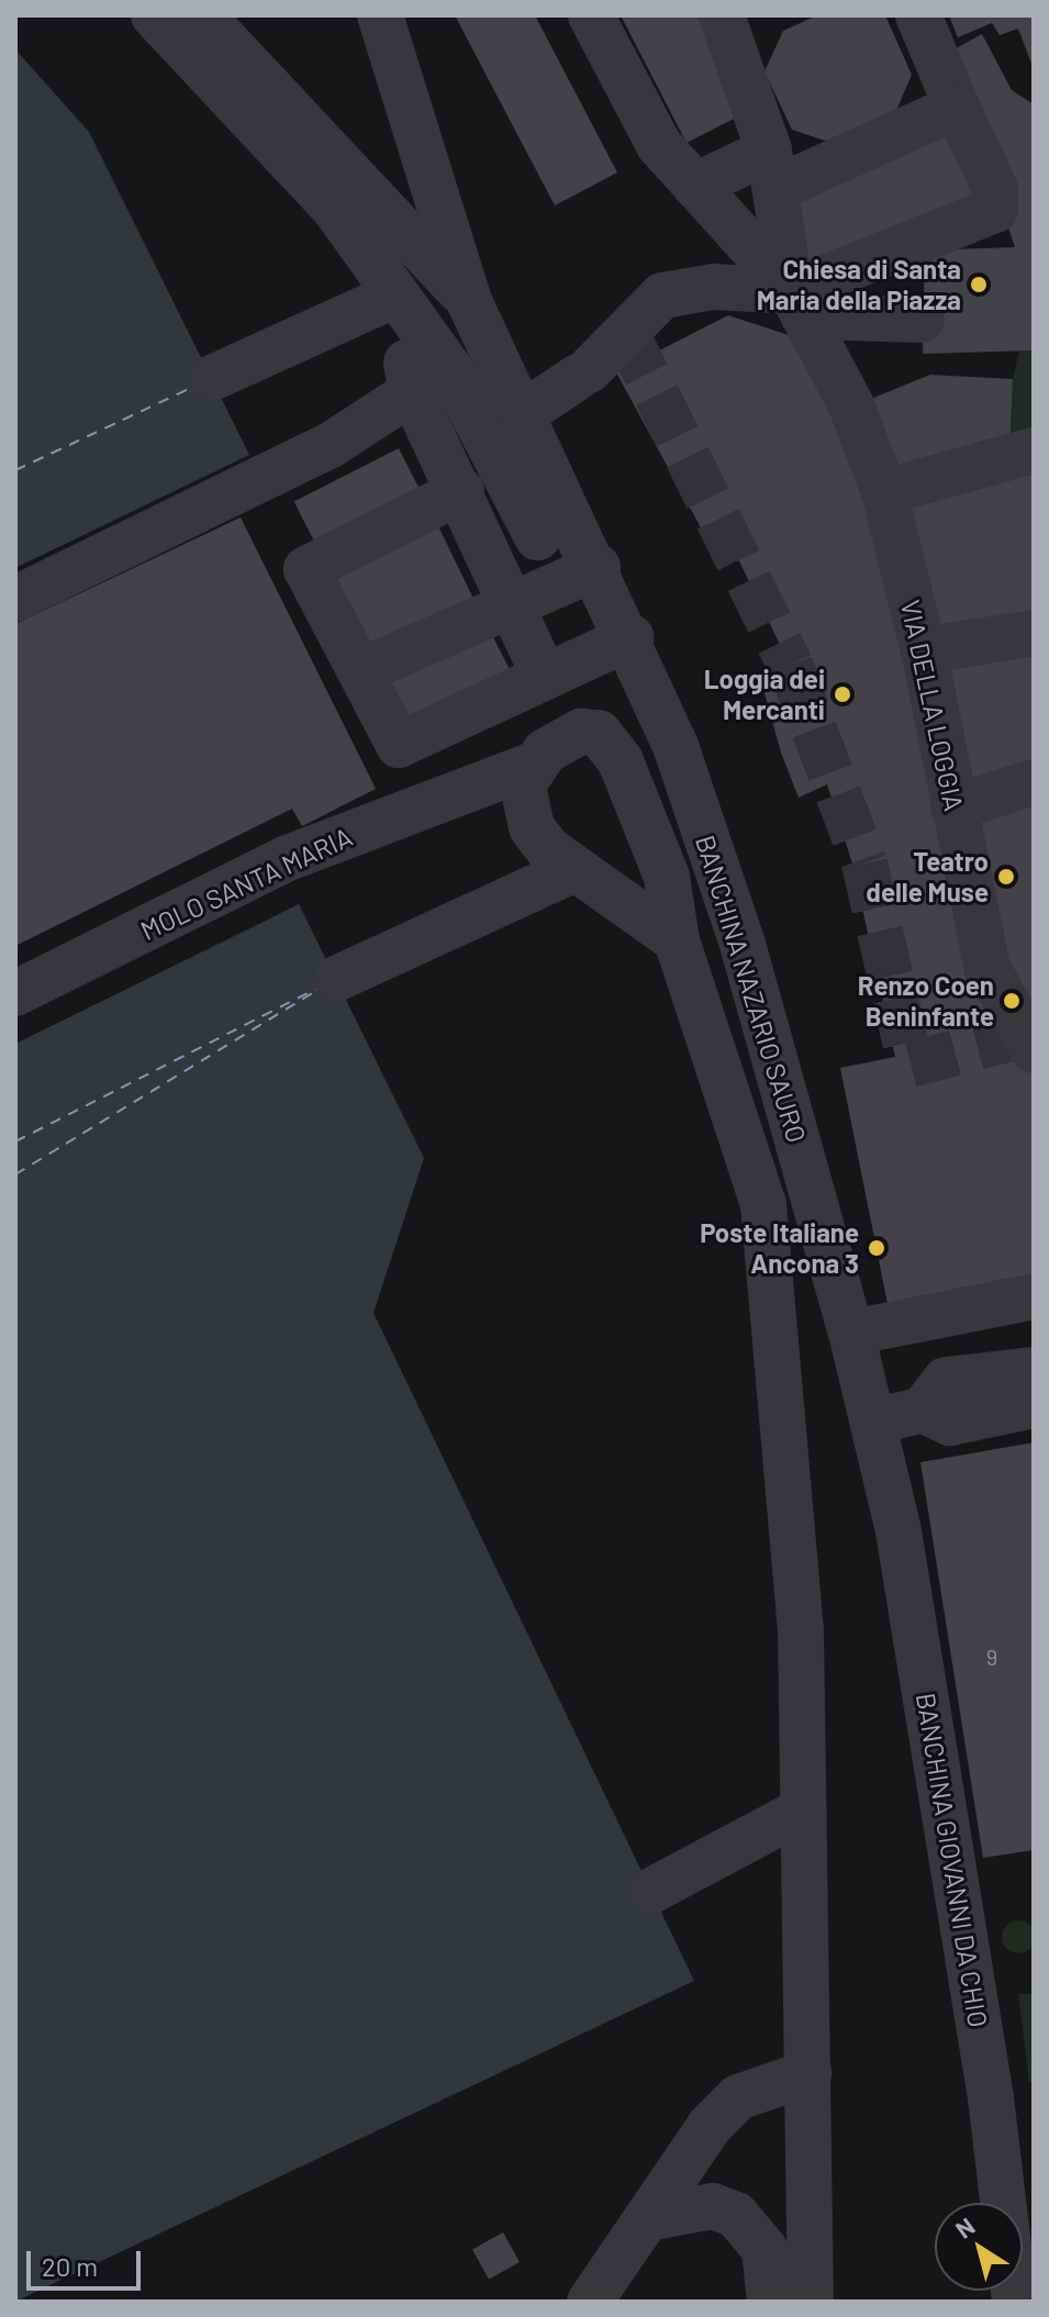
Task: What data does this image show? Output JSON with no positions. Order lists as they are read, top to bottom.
{
  "streets": {
    "street": [
      "VIA DELLA LOGGIA",
      "MOLO SANTA MARIA",
      "BANCHINA NAZARIO SAURO",
      "BANCHINA GIOVANNI DA CHIO"
    ]
  },
  "crossings": [
    ["MOLO SANTA MARIA", "BANCHINA NAZARIO SAURO"],
    ["BANCHINA NAZARIO SAURO", "BANCHINA GIOVANNI DA CHIO"]
  ],
  "places": [
    "Chiesa di Santa Maria della Piazza",
    "Loggia dei Mercanti",
    "Teatro delle Muse",
    "Renzo Coen Beninfante",
    "Poste Italiane Ancona 3"
  ],
  "house_numbers": ["9"],
  "scale_bar": "20 m",
  "north": "top left"
}
